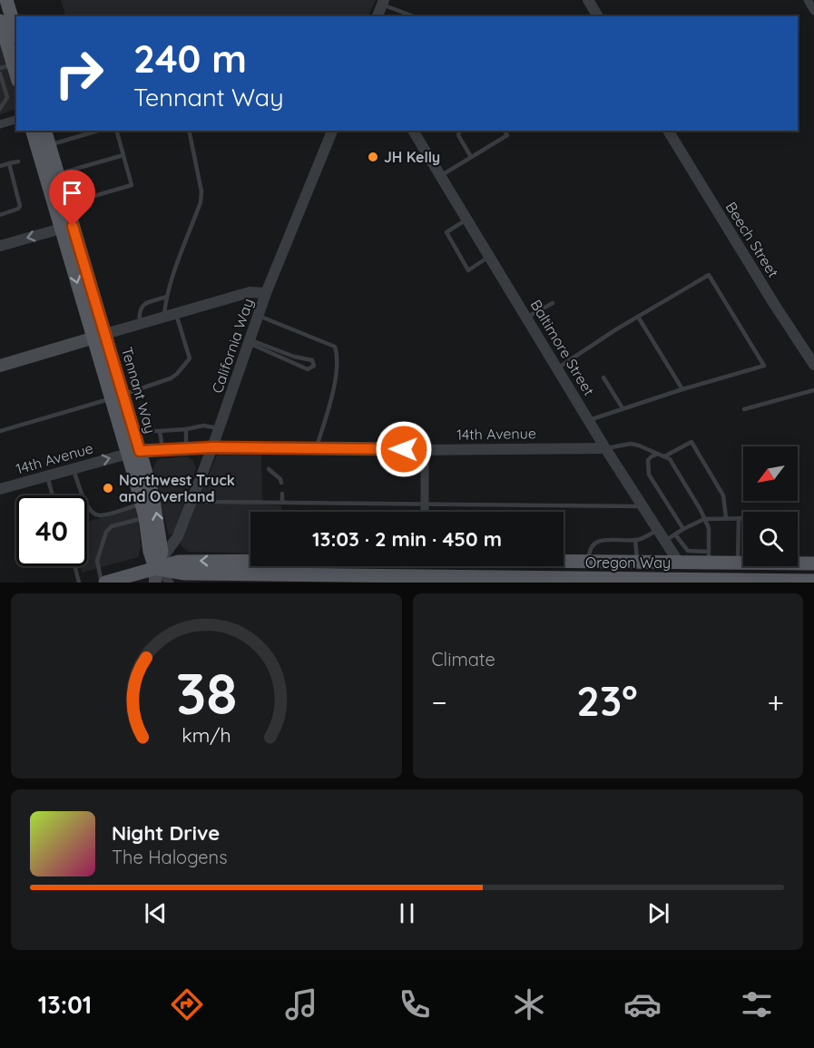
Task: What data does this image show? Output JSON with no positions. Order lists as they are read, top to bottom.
{
  "streets": {
    "main road": ["Tennant Way", "Oregon Way"],
    "street": [
      "Beech Street",
      "California Way",
      "Baltimore Street",
      "14th Avenue"
    ]
  },
  "crossings": [
    ["California Way", "Tennant Way"],
    ["California Way", "14th Avenue"],
    ["California Way", "Oregon Way"],
    ["Baltimore Street", "14th Avenue"],
    ["Baltimore Street", "Oregon Way"],
    ["Tennant Way", "14th Avenue"],
    ["Tennant Way", "Oregon Way"]
  ],
  "places": ["JH Kelly", "Northwest Truck and Overland"],
  "north": "bottom left",
  "page": {
    "turn": ["240 m", "Tennant Way"],
    "limit": "40",
    "trip": "13:03 · 2 min · 450 m",
    "tile": "Climate",
    "heat": ["−", "23°", "+"],
    "song": ["Night Drive", "The Halogens"],
    "tabs": "13:01",
    "gauge": ["38", "km/h"]
  }
}
